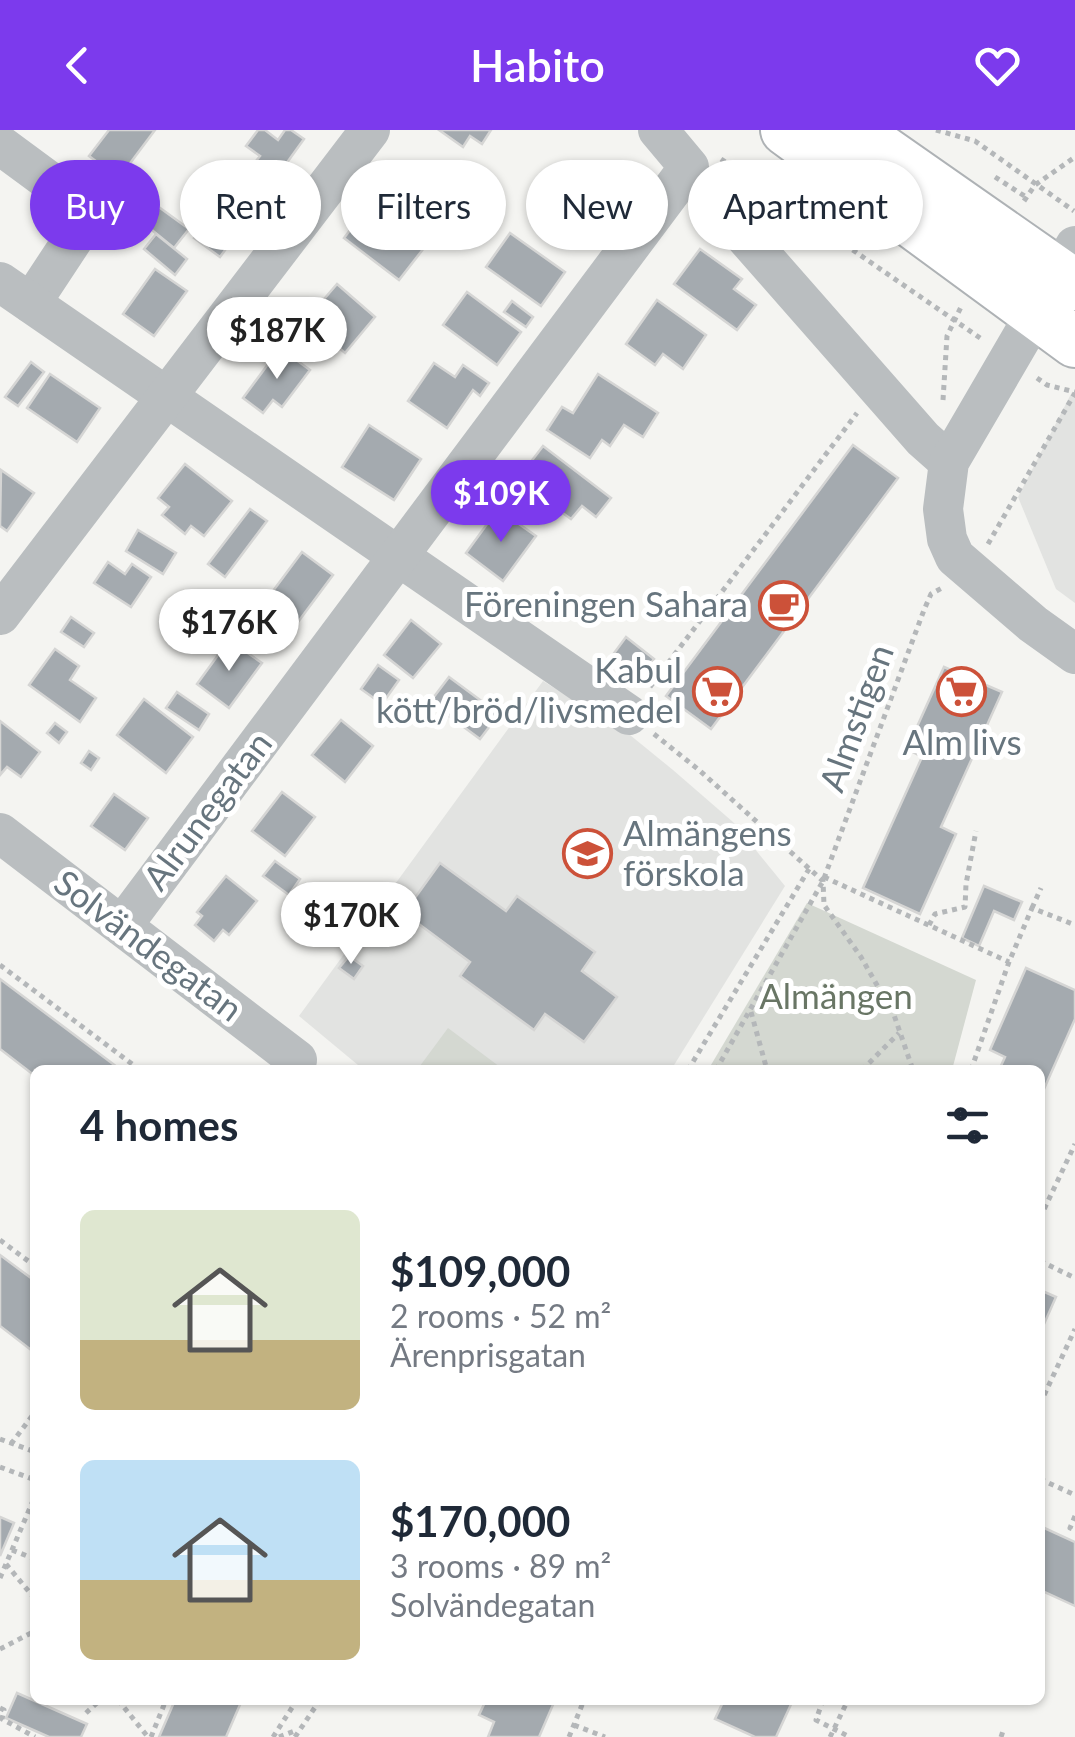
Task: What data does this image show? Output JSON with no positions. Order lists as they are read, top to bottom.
{
  "streets": {
    "street": ["Alrunegatan", "Solvändegatan"],
    "path": ["Almstigen"]
  },
  "crossings": [
    ["Alrunegatan", "Solvändegatan"]
  ],
  "parks": ["Almängen"],
  "places": {
    "cafe": ["Föreningen Sahara"],
    "supermarket": ["Kabul kött/bröd/livsmedel", "Alm livs"],
    "school or university": ["Almängens förskola"]
  },
  "page": {
    "header": "Habito",
    "chip": [
      "Buy",
      "Rent",
      "Filters",
      "New",
      "Apartment"
    ],
    "price": [
      "$187K",
      "$109K",
      "$176K",
      "$170K"
    ],
    "heading": "4 homes",
    "list": [
      {
        "name": "$109,000",
        "note": "2 rooms · 52 m² · Ärenprisgatan"
      },
      {
        "name": "$170,000",
        "note": "3 rooms · 89 m² · Solvändegatan"
      }
    ]
  }
}
